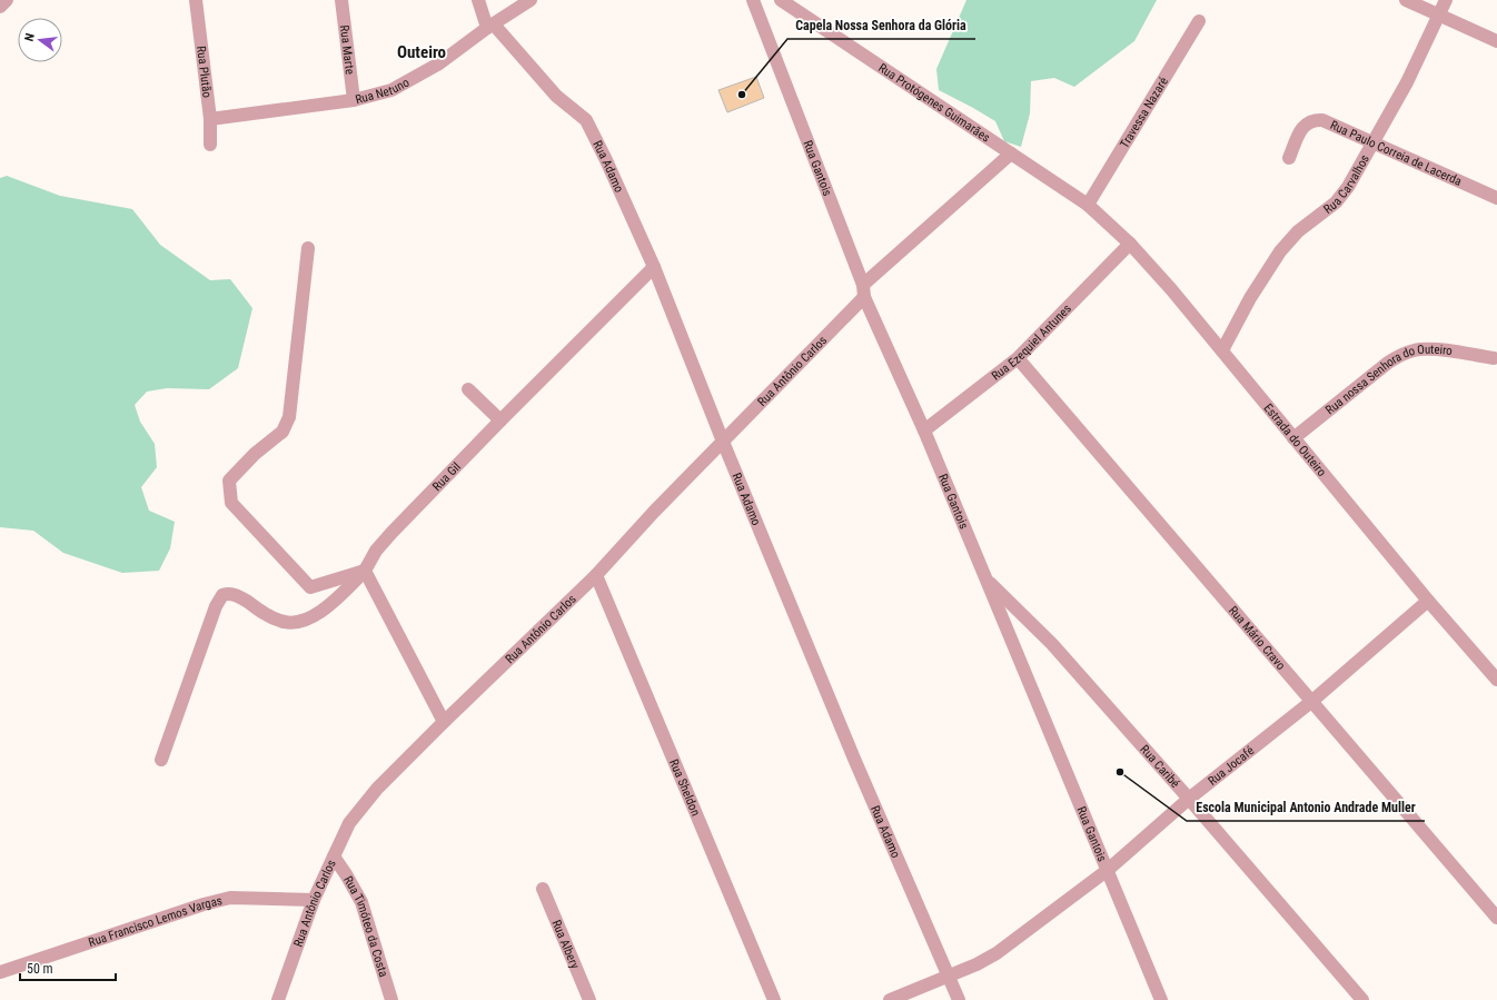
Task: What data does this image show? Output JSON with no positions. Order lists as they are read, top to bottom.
{
  "streets": {
    "street": [
      "Rua Marte",
      "Rua Plutão",
      "Rua Netuno",
      "Rua Protógenes Guimarães",
      "Travessa Nazaré",
      "Rua Paulo Correia de Lacerda",
      "Rua Adamo",
      "Rua Gantois",
      "Rua Carvalhos",
      "Rua Ezequiel Antunes",
      "Rua Antônio Carlos",
      "Rua nossa Senhora do Outeiro",
      "Estrada do Outeiro",
      "Rua Gil",
      "Rua Mário Cravo",
      "Rua Jocafé",
      "Rua Caribé",
      "Rua Sheldon",
      "Rua Francisco Lemos Vargas",
      "Rua Timóteo da Costa",
      "Rua Albery"
    ]
  },
  "crossings": [
    ["Rua Marte", "Rua Netuno"],
    ["Rua Plutão", "Rua Netuno"],
    ["Rua Netuno", "Rua Adamo"],
    ["Rua Protógenes Guimarães", "Travessa Nazaré"],
    ["Rua Protógenes Guimarães", "Rua Antônio Carlos"],
    ["Rua Protógenes Guimarães", "Estrada do Outeiro"],
    ["Travessa Nazaré", "Estrada do Outeiro"],
    ["Rua Paulo Correia de Lacerda", "Rua Carvalhos"],
    ["Rua Adamo", "Rua Antônio Carlos"],
    ["Rua Adamo", "Rua Gil"],
    ["Rua Adamo", "Rua Jocafé"],
    ["Rua Gantois", "Rua Ezequiel Antunes"],
    ["Rua Gantois", "Rua Antônio Carlos"],
    ["Rua Gantois", "Rua Jocafé"],
    ["Rua Gantois", "Rua Caribé"],
    ["Rua Carvalhos", "Estrada do Outeiro"],
    ["Rua Ezequiel Antunes", "Estrada do Outeiro"],
    ["Rua Ezequiel Antunes", "Rua Mário Cravo"],
    ["Rua Antônio Carlos", "Rua Sheldon"],
    ["Rua Antônio Carlos", "Rua Francisco Lemos Vargas"],
    ["Rua Antônio Carlos", "Rua Timóteo da Costa"],
    ["Rua nossa Senhora do Outeiro", "Estrada do Outeiro"],
    ["Estrada do Outeiro", "Rua Jocafé"],
    ["Rua Mário Cravo", "Rua Jocafé"],
    ["Rua Jocafé", "Rua Caribé"]
  ],
  "districts": ["Outeiro"],
  "places": ["Capela Nossa Senhora da Glória", "Escola Municipal Antonio Andrade Muller"],
  "scale_bar": "50 m",
  "north": "left"
}
